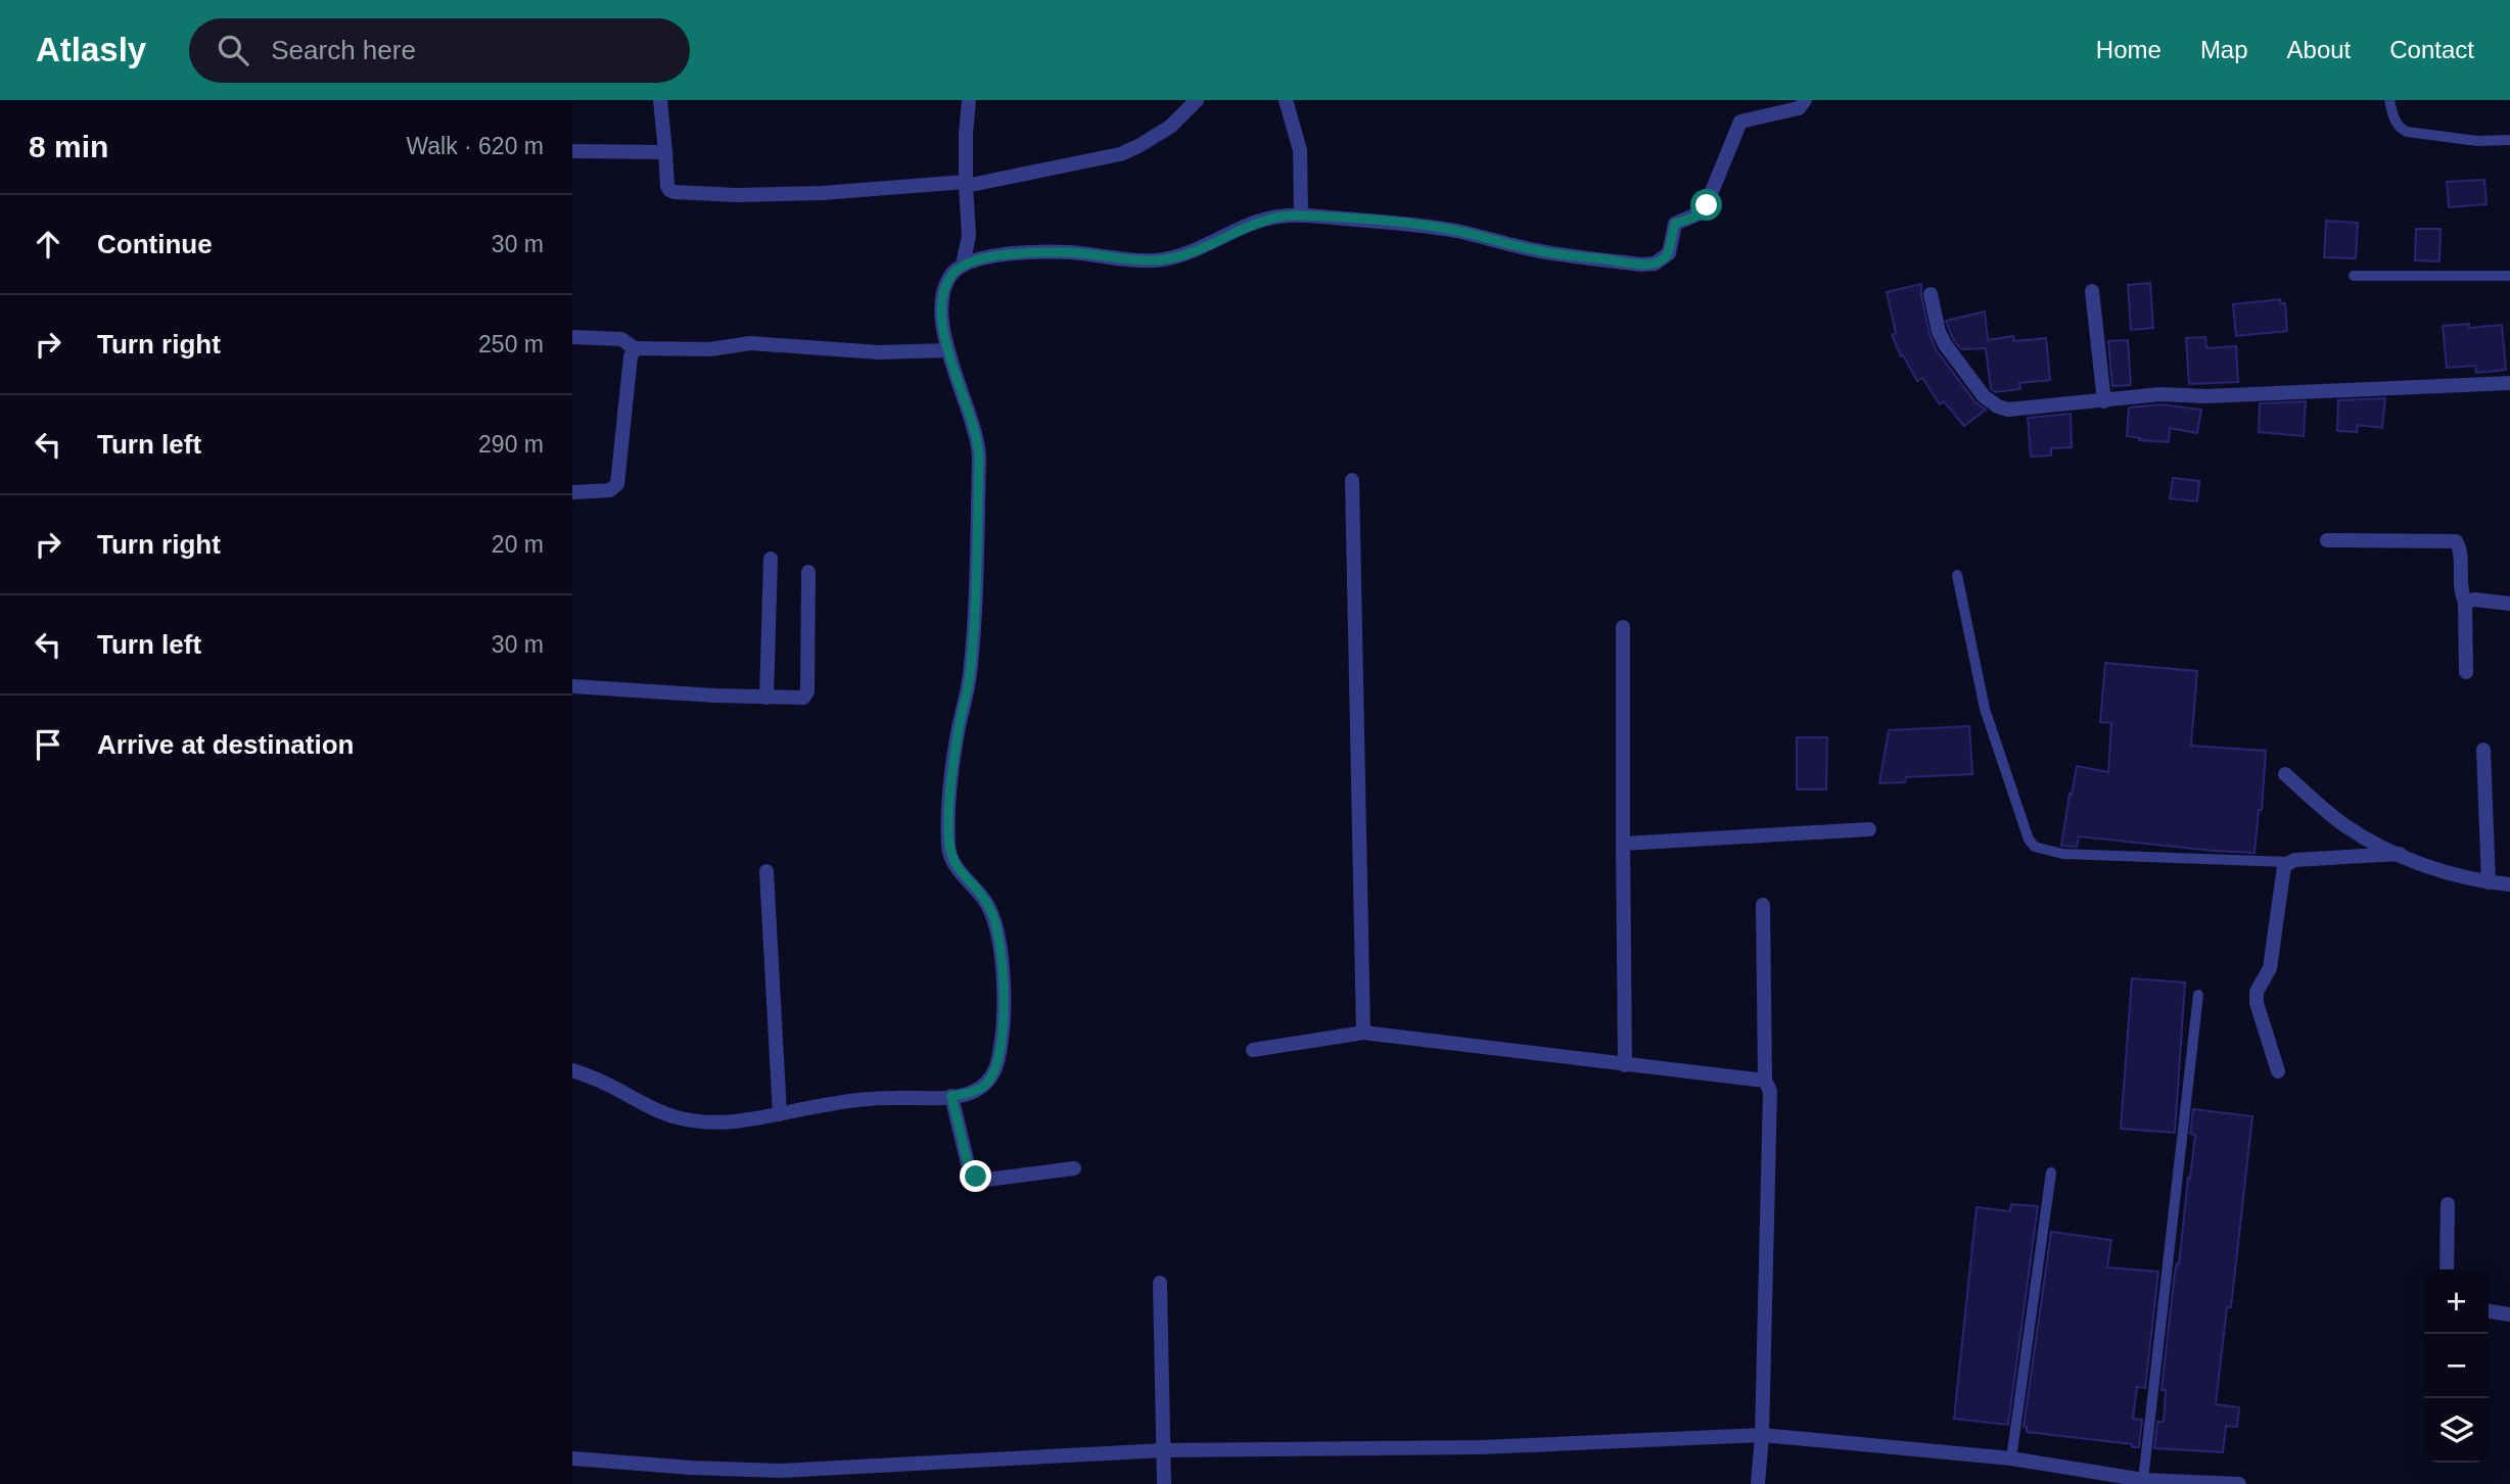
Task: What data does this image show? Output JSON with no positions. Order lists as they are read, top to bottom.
{
  "page": {
    "header": "Atlasly",
    "search": "Search here",
    "nav": [
      "Home",
      "Map",
      "About",
      "Contact"
    ],
    "heading": ["8 min", "Walk · 620 m"],
    "list": [
      ["Continue", "30 m"],
      ["Turn right", "250 m"],
      ["Turn left", "290 m"],
      ["Turn right", "20 m"],
      ["Turn left", "30 m"],
      "Arrive at destination"
    ],
    "map_buttons": ["+", "−"]
  }
}
